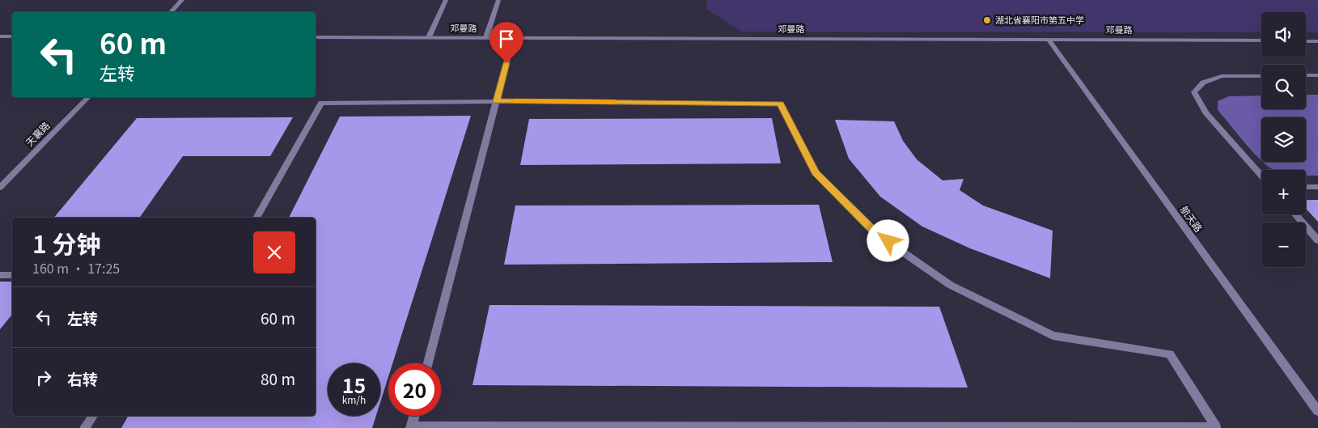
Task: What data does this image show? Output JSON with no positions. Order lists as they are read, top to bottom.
{
  "streets": {
    "street": ["邓曼路", "天襄路", "航天路"]
  },
  "crossings": [
    ["邓曼路", "航天路"]
  ],
  "places": ["湖北省襄阳市第五中学"],
  "page": {
    "map_buttons": ["+", "−"],
    "turn": ["60 m", "左转"],
    "heading": ["1 分钟", "160 m · 17:25"],
    "list": [
      {
        "name": "左转",
        "value": "60 m"
      },
      {
        "name": "右转",
        "value": "80 m"
      }
    ],
    "speed": "15 km/h",
    "limit": "20"
  }
}
